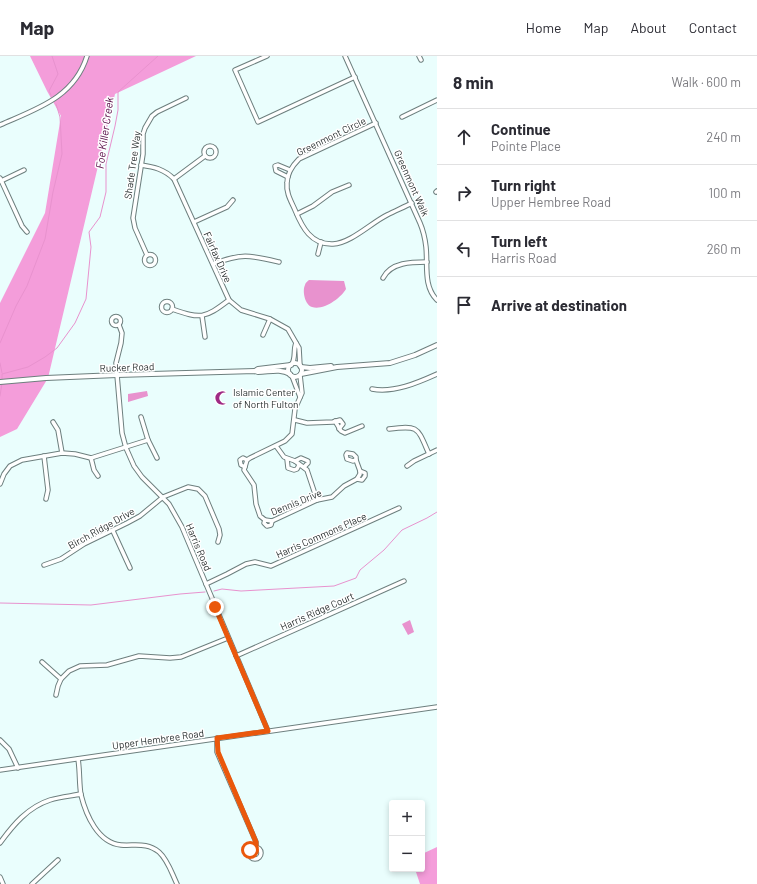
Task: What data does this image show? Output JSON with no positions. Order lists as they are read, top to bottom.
{
  "streets": {
    "main road": ["Rucker Road"],
    "street": [
      "Greenmont Circle",
      "Shade Tree Way",
      "Greenmont Walk",
      "Fairfax Drive",
      "Dennis Drive",
      "Birch Ridge Drive",
      "Harris Commons Place",
      "Harris Road",
      "Harris Ridge Court",
      "Upper Hembree Road"
    ]
  },
  "crossings": [
    ["Greenmont Circle", "Greenmont Walk"],
    ["Rucker Road", "Harris Road"],
    ["Birch Ridge Drive", "Harris Road"],
    ["Harris Commons Place", "Harris Road"],
    ["Harris Road", "Harris Ridge Court"],
    ["Harris Road", "Upper Hembree Road"]
  ],
  "water": ["Foe Killer Creek"],
  "places": {
    "mosque": ["Islamic Center of North Fulton"]
  },
  "page": {
    "header": "Map",
    "nav": [
      "Home",
      "Map",
      "About",
      "Contact"
    ],
    "heading": ["8 min", "Walk · 600 m"],
    "list": [
      ["Continue", "Pointe Place", "240 m"],
      ["Turn right", "Upper Hembree Road", "100 m"],
      ["Turn left", "Harris Road", "260 m"],
      "Arrive at destination"
    ],
    "map_buttons": ["+", "−"]
  }
}
